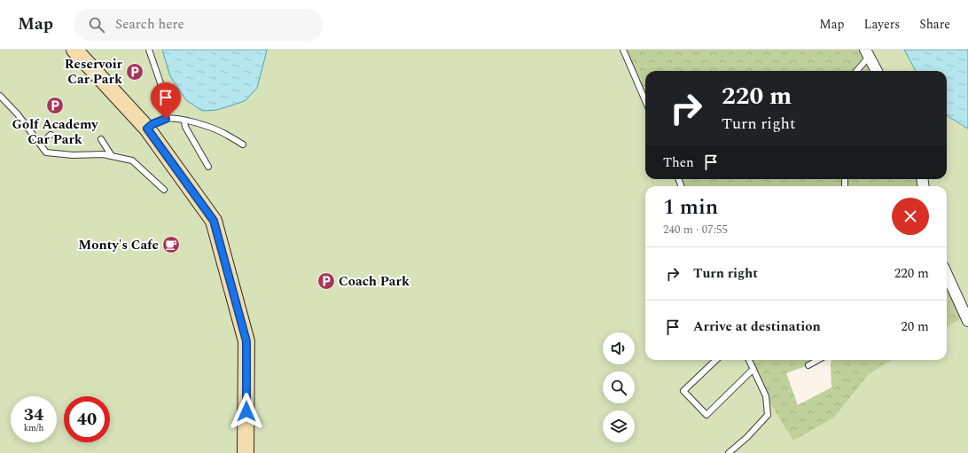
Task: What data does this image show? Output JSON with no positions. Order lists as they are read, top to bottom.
{
  "places": {
    "parking": ["Reservoir Car Park", "Golf Academy Car Park", "Coach Park"],
    "cafe": ["Monty's Cafe"]
  },
  "page": {
    "header": "Map",
    "search": "Search here",
    "nav": ["Map", "Layers", "Share"],
    "turn": ["220 m", "Turn right"],
    "then": "Then",
    "heading": ["1 min", "240 m · 07:55"],
    "list": [
      {
        "name": "Turn right",
        "value": "220 m"
      },
      {
        "name": "Arrive at destination",
        "value": "20 m"
      }
    ],
    "speed": "34 km/h",
    "limit": "40"
  }
}
